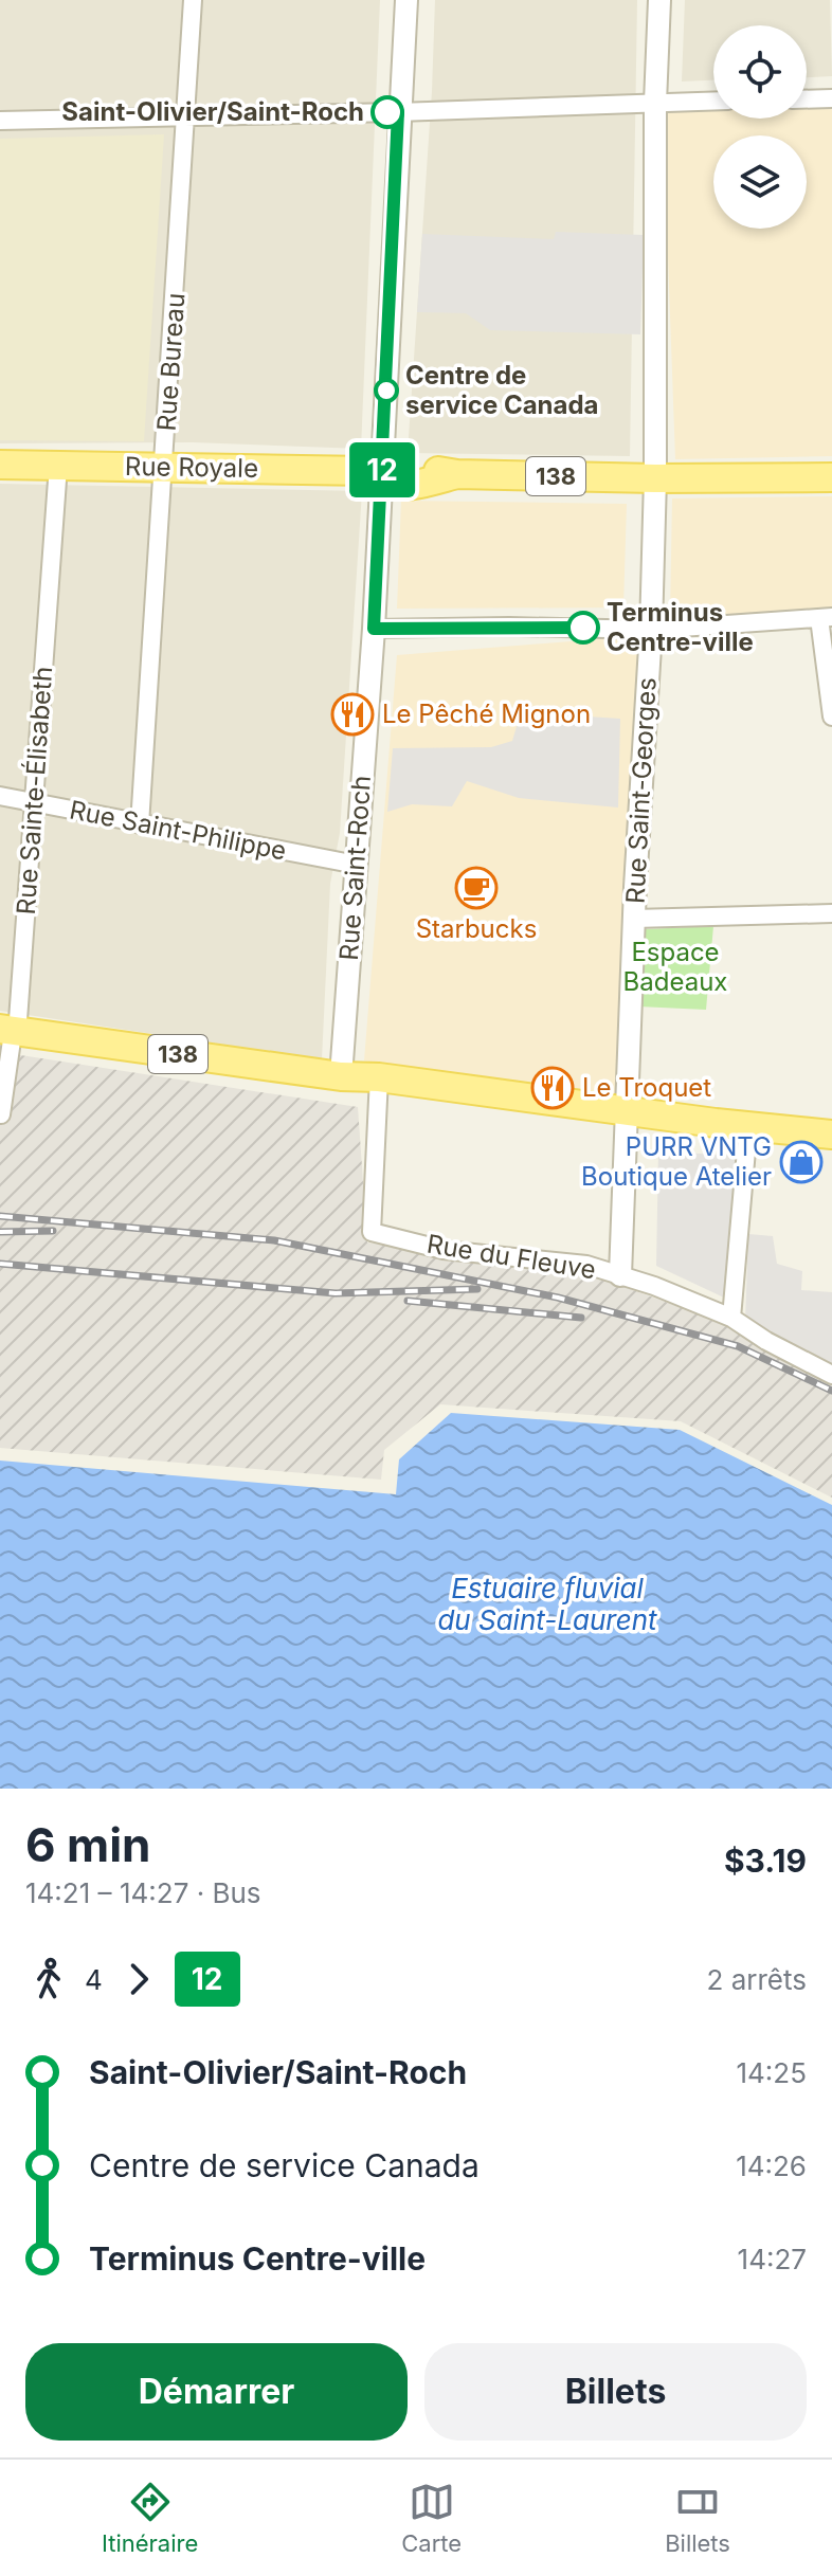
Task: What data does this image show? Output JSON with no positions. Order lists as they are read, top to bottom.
{
  "streets": {
    "main road": ["Rue Royale", "138"],
    "street": [
      "Rue Bureau",
      "Rue Sainte-Élisabeth",
      "Rue Saint-Georges",
      "Rue Saint-Philippe",
      "Rue Saint-Roch",
      "Rue du Fleuve"
    ]
  },
  "crossings": [
    ["Rue Bureau", "Rue Royale"],
    ["Rue Bureau", "Rue Saint-Philippe"],
    ["Rue Royale", "Rue Sainte-Élisabeth"],
    ["Rue Royale", "Rue Saint-Georges"],
    ["Rue Royale", "Rue Saint-Roch"],
    ["138", "Rue Sainte-Élisabeth"],
    ["138", "Rue Saint-Georges"],
    ["138", "Rue Saint-Roch"],
    ["138", "Rue du Fleuve"],
    ["Rue Sainte-Élisabeth", "Rue Saint-Philippe"],
    ["Rue Saint-Georges", "Rue du Fleuve"],
    ["Rue Saint-Philippe", "Rue Saint-Roch"]
  ],
  "water": ["Estuaire fluvial du Saint-Laurent"],
  "parks": ["Espace Badeaux"],
  "places": {
    "other": ["Saint-Olivier/Saint-Roch", "Centre de service Canada", "Terminus Centre-ville"],
    "restaurant": ["Le Pêché Mignon", "Le Troquet"],
    "cafe": ["Starbucks"],
    "shop": ["PURR VNTG Boutique Atelier"]
  },
  "lines": ["bus line 12"],
  "page": {
    "on_map": "12",
    "heading": ["6 min", "14:21 – 14:27 · Bus", "$3.19"],
    "legs": ["4", "12", "2 arrêts"],
    "list": [
      {
        "name": "Saint-Olivier/Saint-Roch",
        "value": "14:25"
      },
      {
        "name": "Centre de service Canada",
        "value": "14:26"
      },
      {
        "name": "Terminus Centre-ville",
        "value": "14:27"
      }
    ],
    "buttons": ["Démarrer", "Billets"],
    "tabs": ["Itinéraire", "Carte", "Billets"]
  }
}
